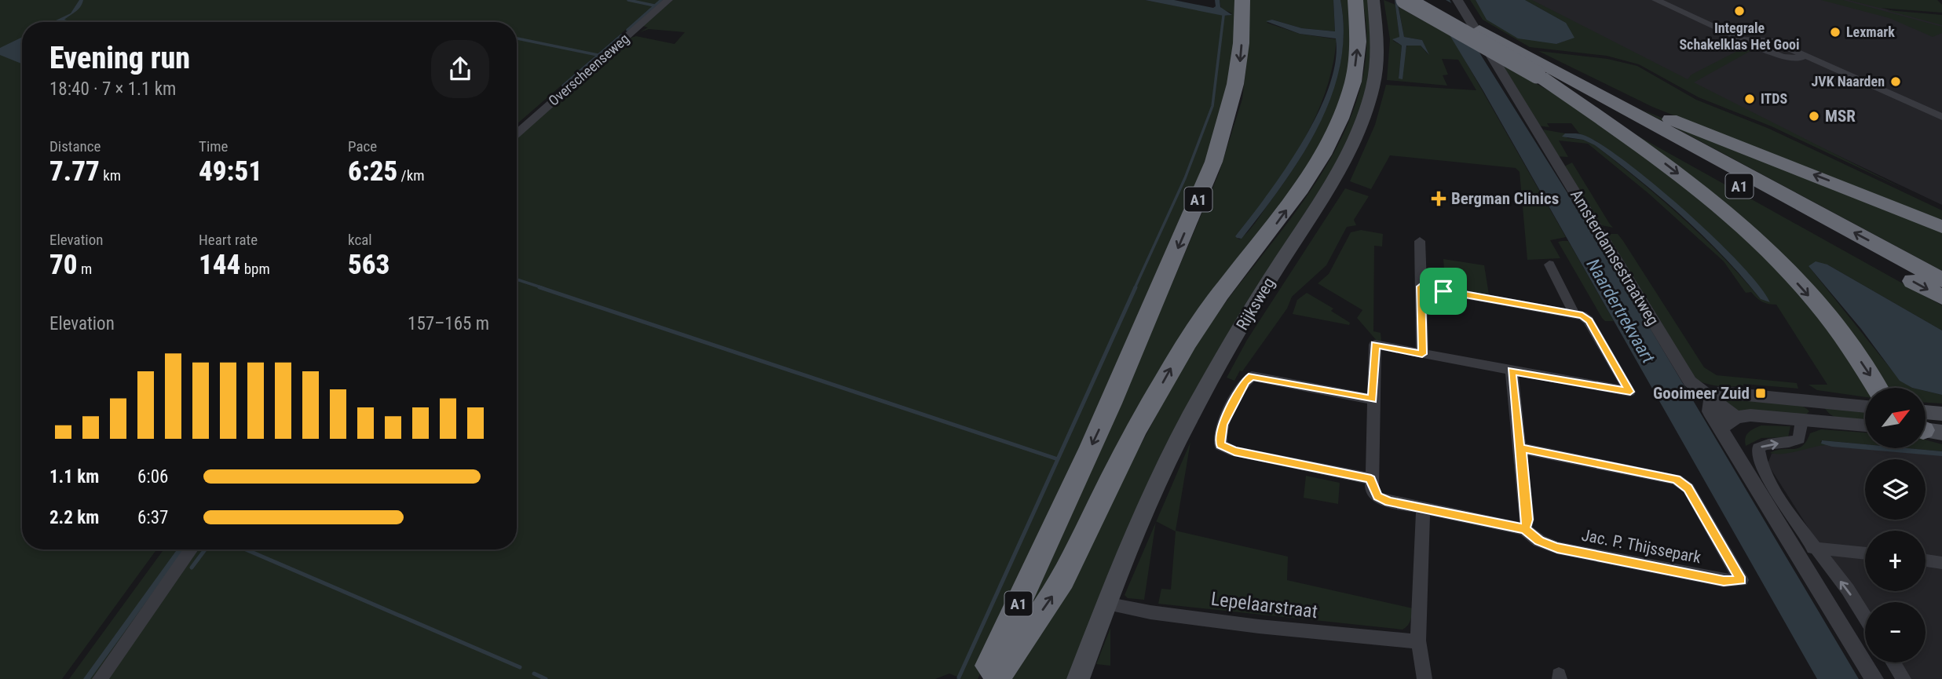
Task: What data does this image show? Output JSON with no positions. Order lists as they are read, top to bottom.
{
  "streets": {
    "highway": ["A1"],
    "main road": ["Rijksweg"],
    "street": [
      "Overscheenseweg",
      "Amsterdamsestraatweg",
      "Jac. P. Thijssepark",
      "Lepelaarstraat"
    ]
  },
  "crossings": [
    ["Rijksweg", "Lepelaarstraat"]
  ],
  "water": ["Naardertrekvaart"],
  "places": {
    "other": [
      "Integrale Schakelklas Het Gooi",
      "Lexmark",
      "JVK Naarden",
      "ITDS",
      "MSR"
    ],
    "health": ["Bergman Clinics"],
    "transit": ["Gooimeer Zuid"]
  },
  "north": "top right",
  "page": {
    "heading": ["Evening run", "18:40 · 7 × 1.1 km"],
    "stats": [
      ["Distance", "7.77 km"],
      ["Time", "49:51"],
      ["Pace", "6:25 /km"],
      ["Elevation", "70 m"],
      ["Heart rate", "144 bpm"],
      ["kcal", "563"]
    ],
    "chart": ["Elevation", "157–165 m"],
    "map_buttons": ["+", "−"],
    "list": [
      {
        "name": "1.1 km",
        "note": "6:06"
      },
      {
        "name": "2.2 km",
        "note": "6:37"
      }
    ]
  }
}
